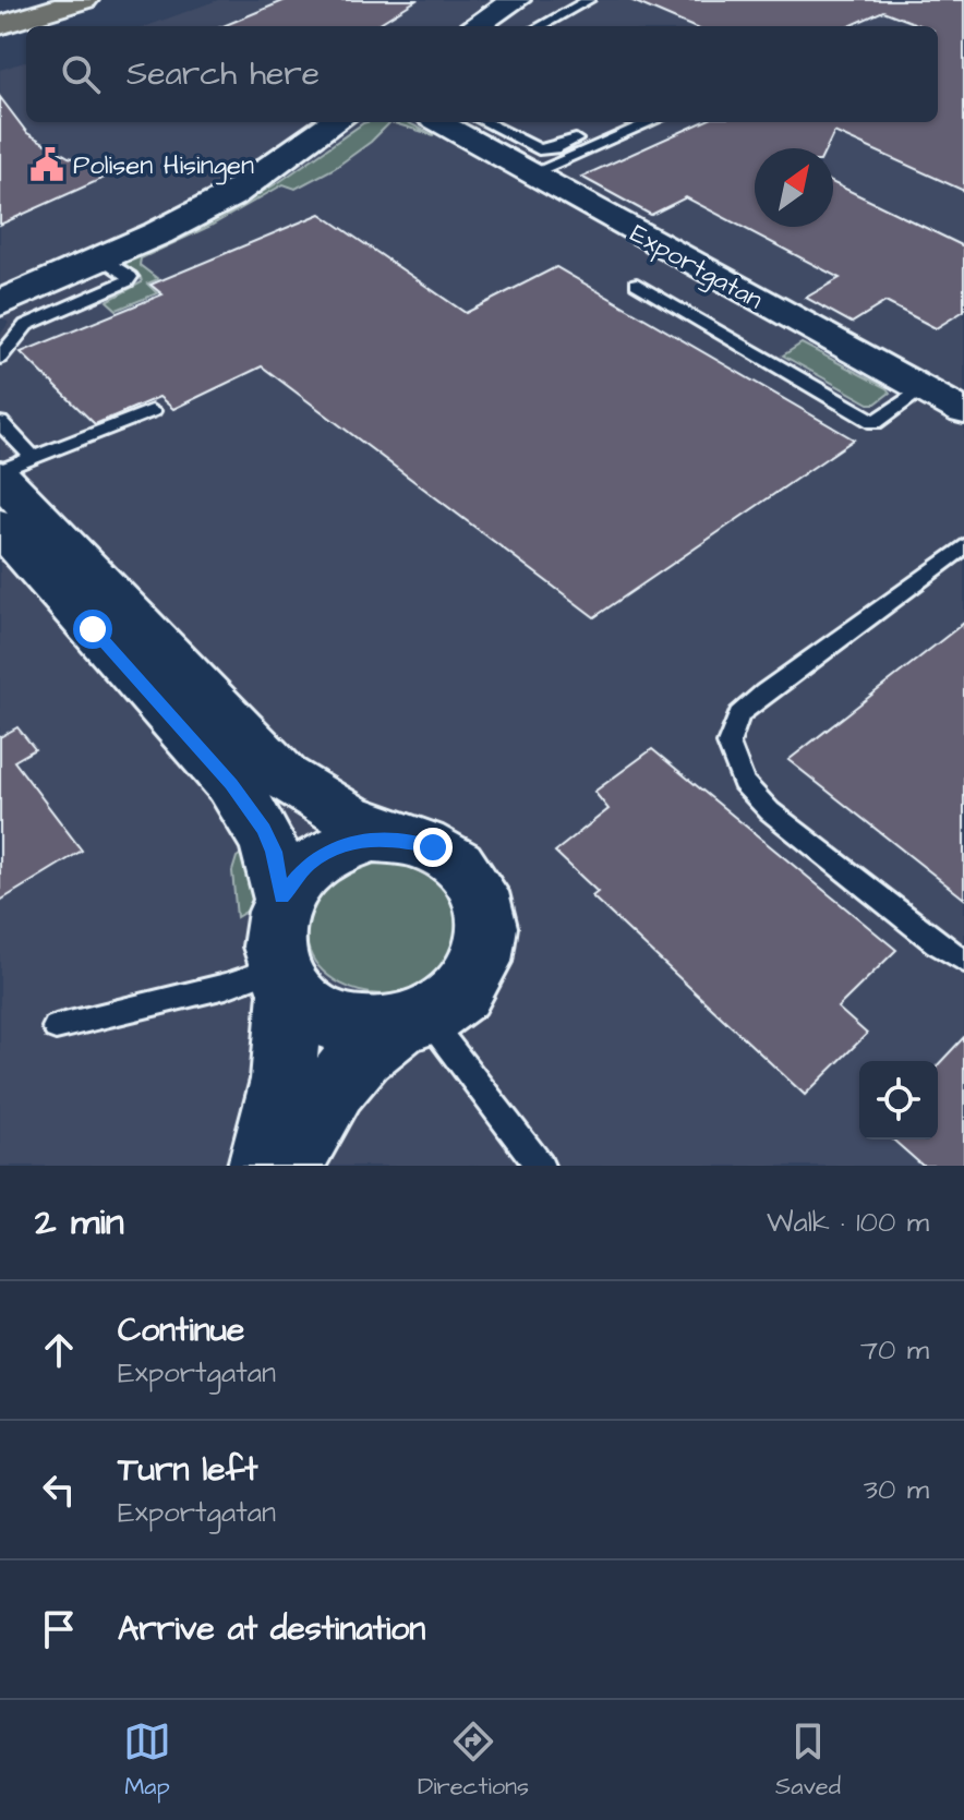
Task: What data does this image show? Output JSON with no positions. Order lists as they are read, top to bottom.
{
  "streets": {
    "street": ["Exportgatan"]
  },
  "places": {
    "public building": ["Polisen Hisingen"]
  },
  "north": "top right",
  "page": {
    "search": "Search here",
    "heading": ["2 min", "Walk · 100 m"],
    "list": [
      ["Continue", "Exportgatan", "70 m"],
      ["Turn left", "Exportgatan", "30 m"],
      "Arrive at destination"
    ],
    "nav": ["Map", "Directions", "Saved"]
  }
}
